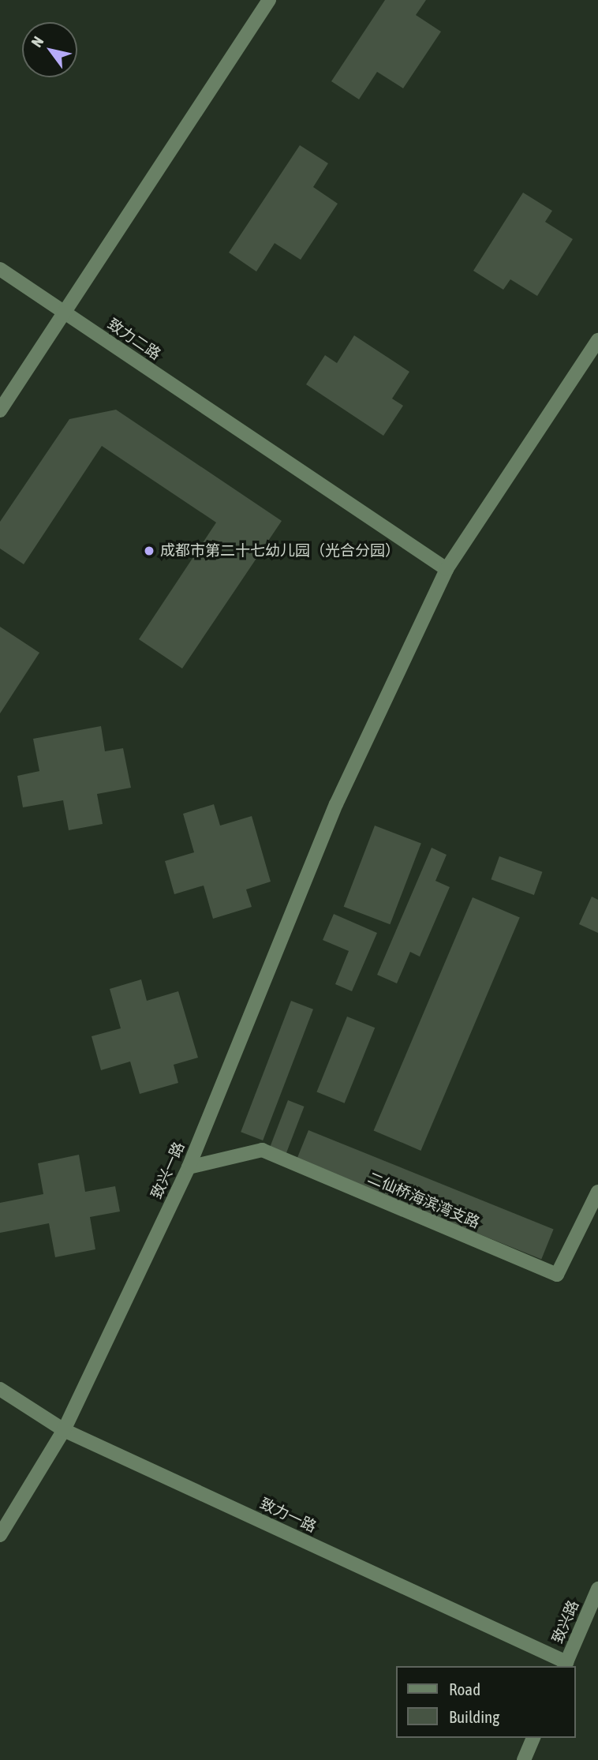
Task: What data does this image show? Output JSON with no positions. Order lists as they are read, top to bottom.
{
  "streets": {
    "street": [
      "致力二路",
      "致兴一路",
      "二仙桥海滨湾支路",
      "致力一路",
      "致兴路"
    ]
  },
  "crossings": [
    ["致力二路", "致兴一路"],
    ["致兴一路", "二仙桥海滨湾支路"],
    ["致兴一路", "致力一路"],
    ["致力一路", "致兴路"]
  ],
  "places": ["成都市第二十七幼儿园（光合分园）"],
  "legend": ["Road", "Building"],
  "north": "top left"
}
